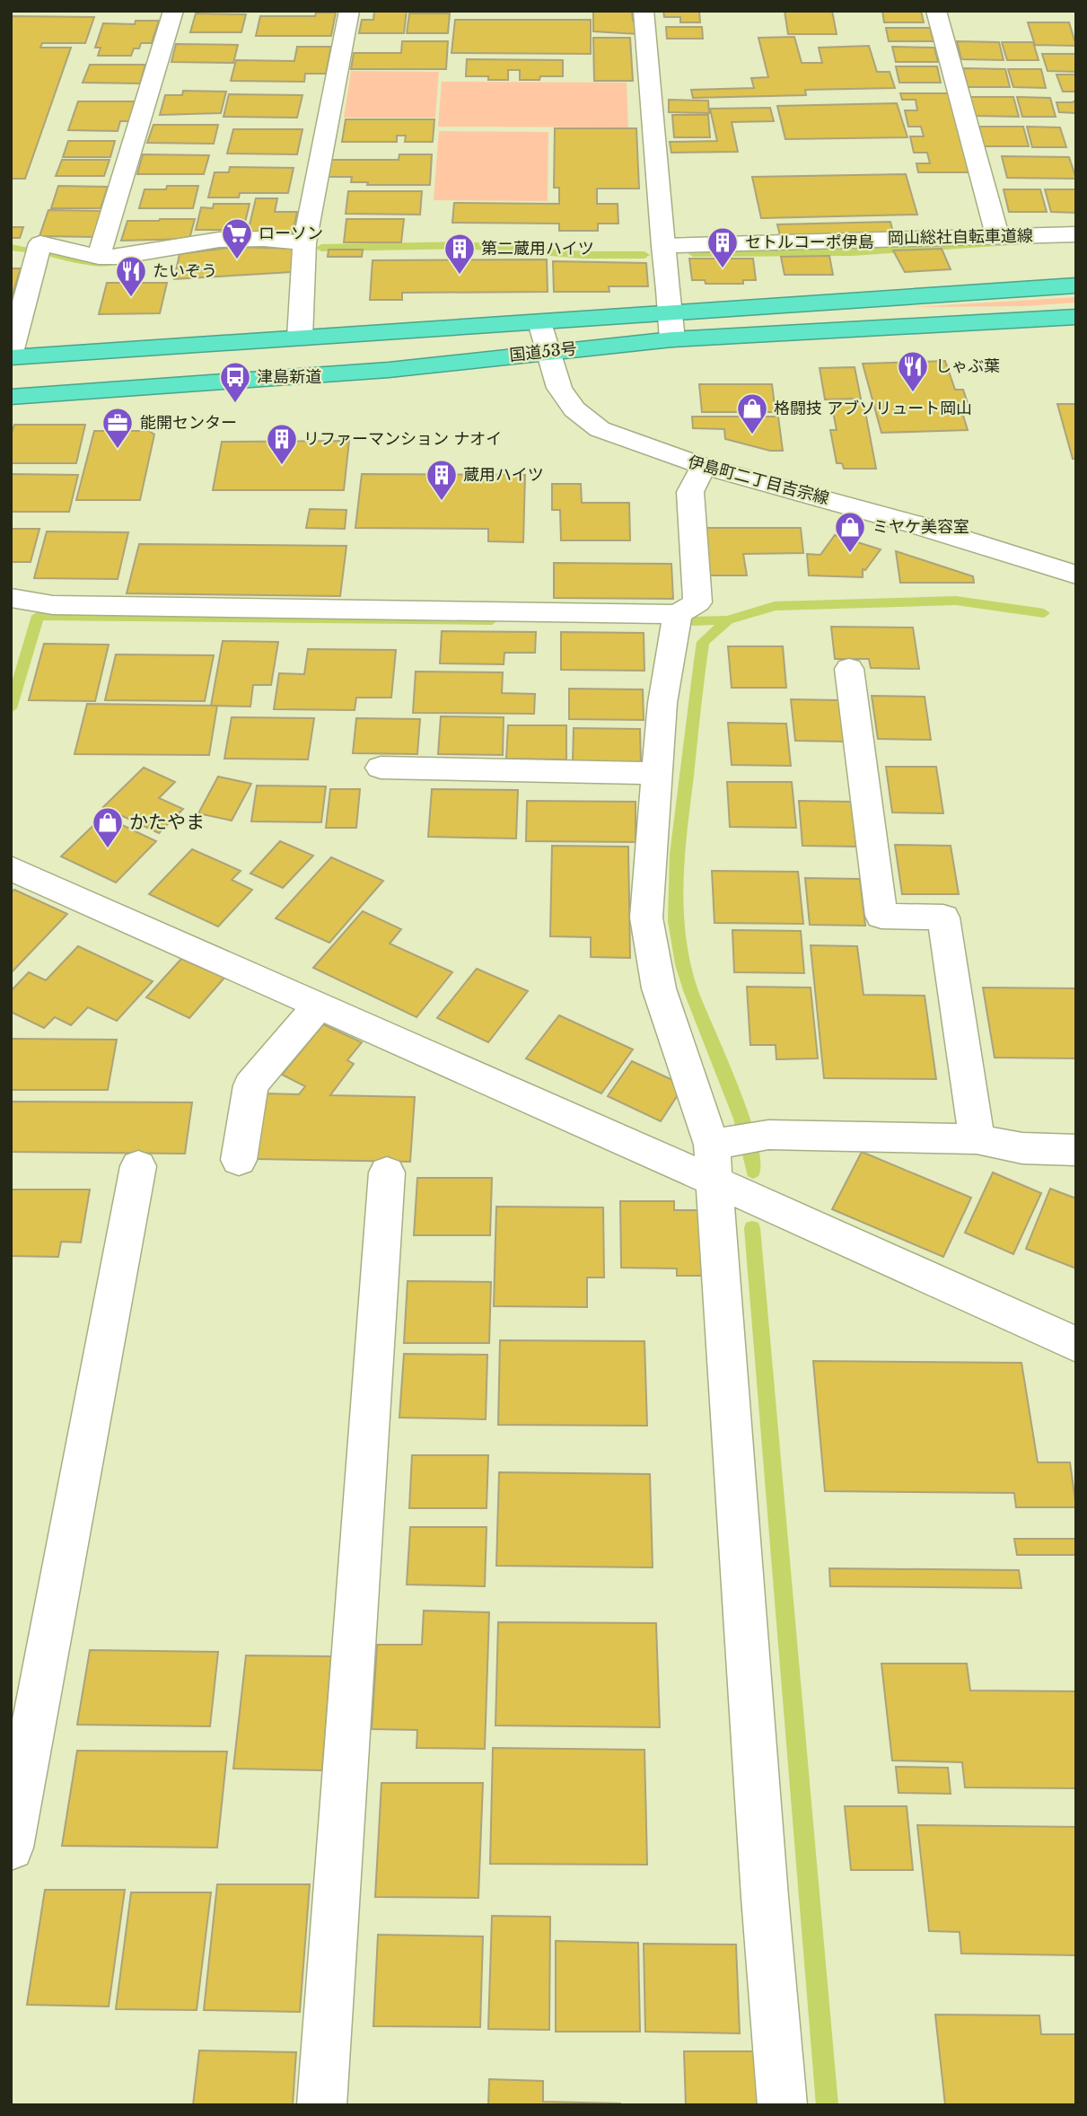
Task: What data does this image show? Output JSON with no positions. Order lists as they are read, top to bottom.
{
  "streets": {
    "highway": ["国道53号"],
    "street": ["岡山総社自転車道線", "伊島町二丁目吉宗線"]
  },
  "crossings": [
    ["国道53号", "伊島町二丁目吉宗線"]
  ],
  "places": {
    "supermarket": ["ローソン"],
    "building": [
      "セトルコーポ伊島",
      "第二蔵用ハイツ",
      "リファーマンション ナオイ",
      "蔵用ハイツ"
    ],
    "restaurant": ["たいぞう", "しゃぶ葉"],
    "bus stop": ["津島新道"],
    "shop": ["格闘技 アブソリュート岡山", "ミヤケ美容室", "かたやま"],
    "office": ["能開センター"]
  }
}
